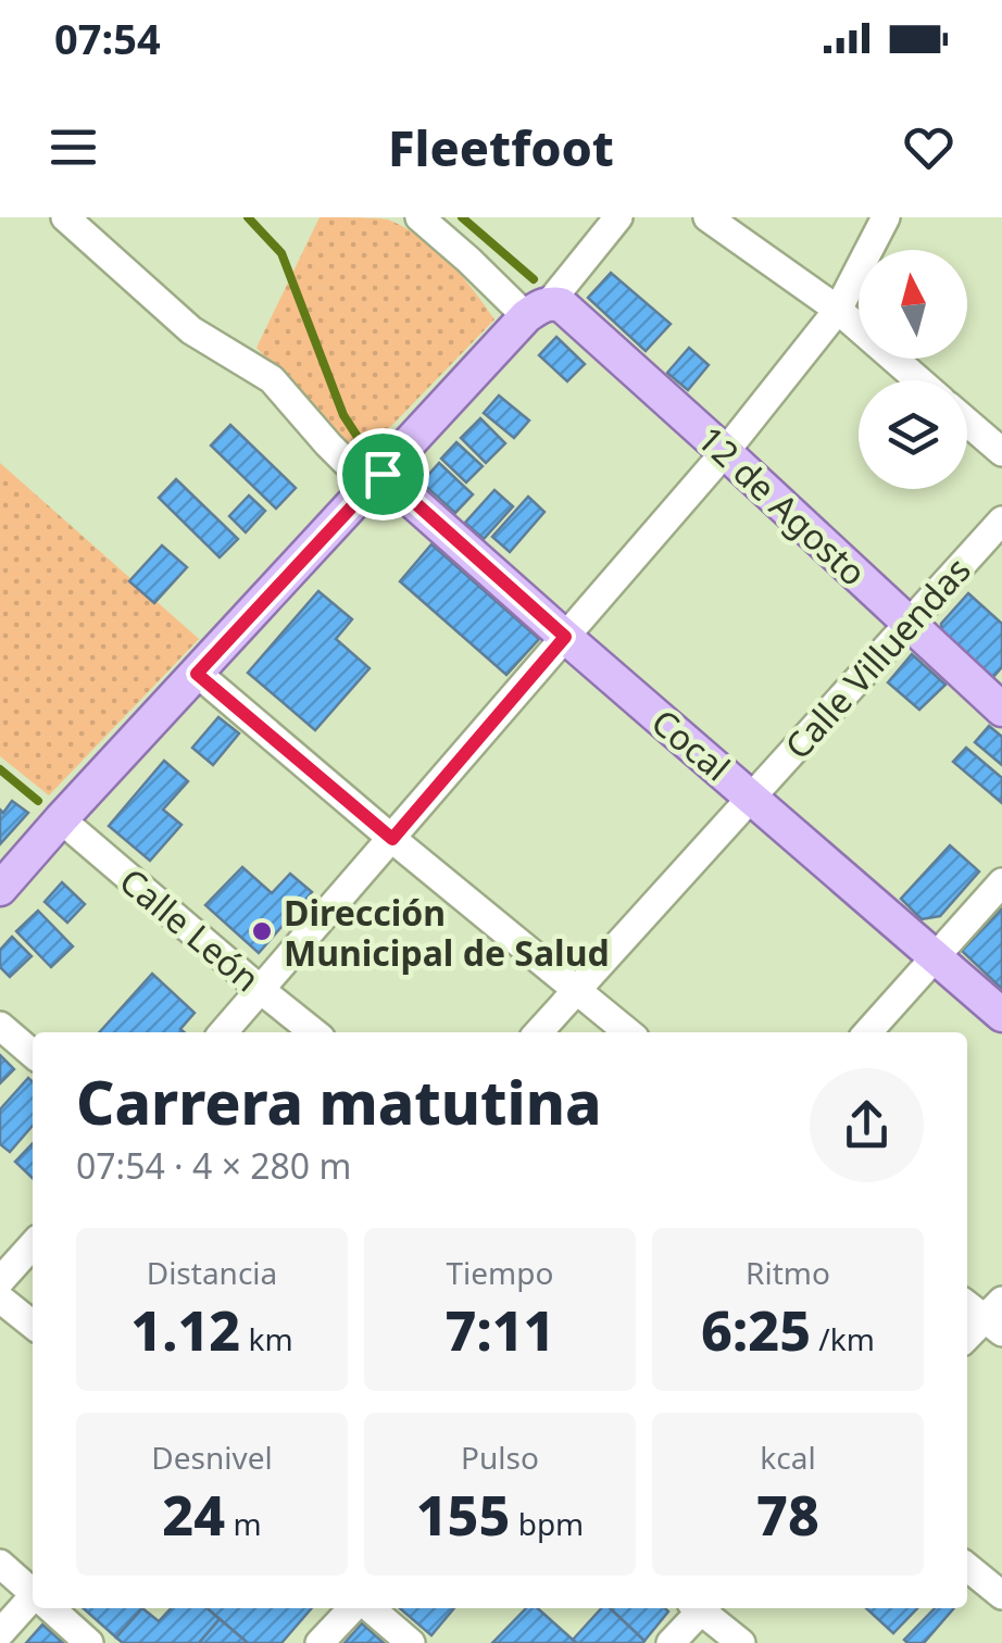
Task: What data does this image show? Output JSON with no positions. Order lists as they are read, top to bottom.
{
  "streets": {
    "main road": ["12 de Agosto", "Cocal"],
    "street": ["Calle Villuendas", "Calle León"]
  },
  "crossings": [
    ["12 de Agosto", "Calle Villuendas"],
    ["Calle Villuendas", "Cocal"]
  ],
  "places": ["Dirección Municipal de Salud"],
  "north": "top",
  "page": {
    "status": "07:54",
    "header": "Fleetfoot",
    "heading": ["Carrera matutina", "07:54 · 4 × 280 m"],
    "stats": [
      ["Distancia", "1.12 km"],
      ["Tiempo", "7:11"],
      ["Ritmo", "6:25 /km"],
      ["Desnivel", "24 m"],
      ["Pulso", "155 bpm"],
      ["kcal", "78"]
    ]
  }
}
